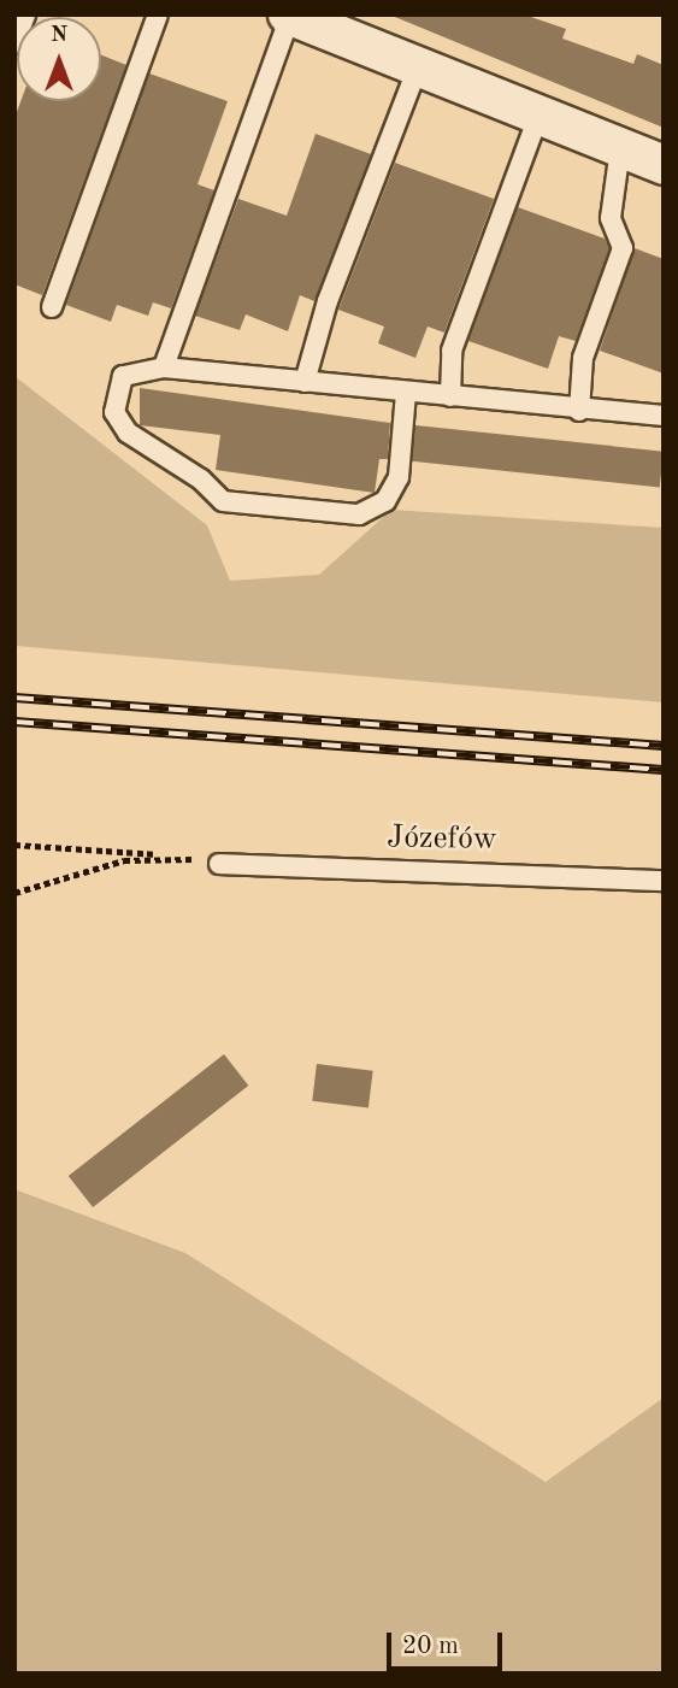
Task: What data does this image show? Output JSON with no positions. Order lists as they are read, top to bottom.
{
  "streets": {
    "lane": ["Józefów"]
  },
  "scale_bar": "20 m",
  "north": "top"
}
